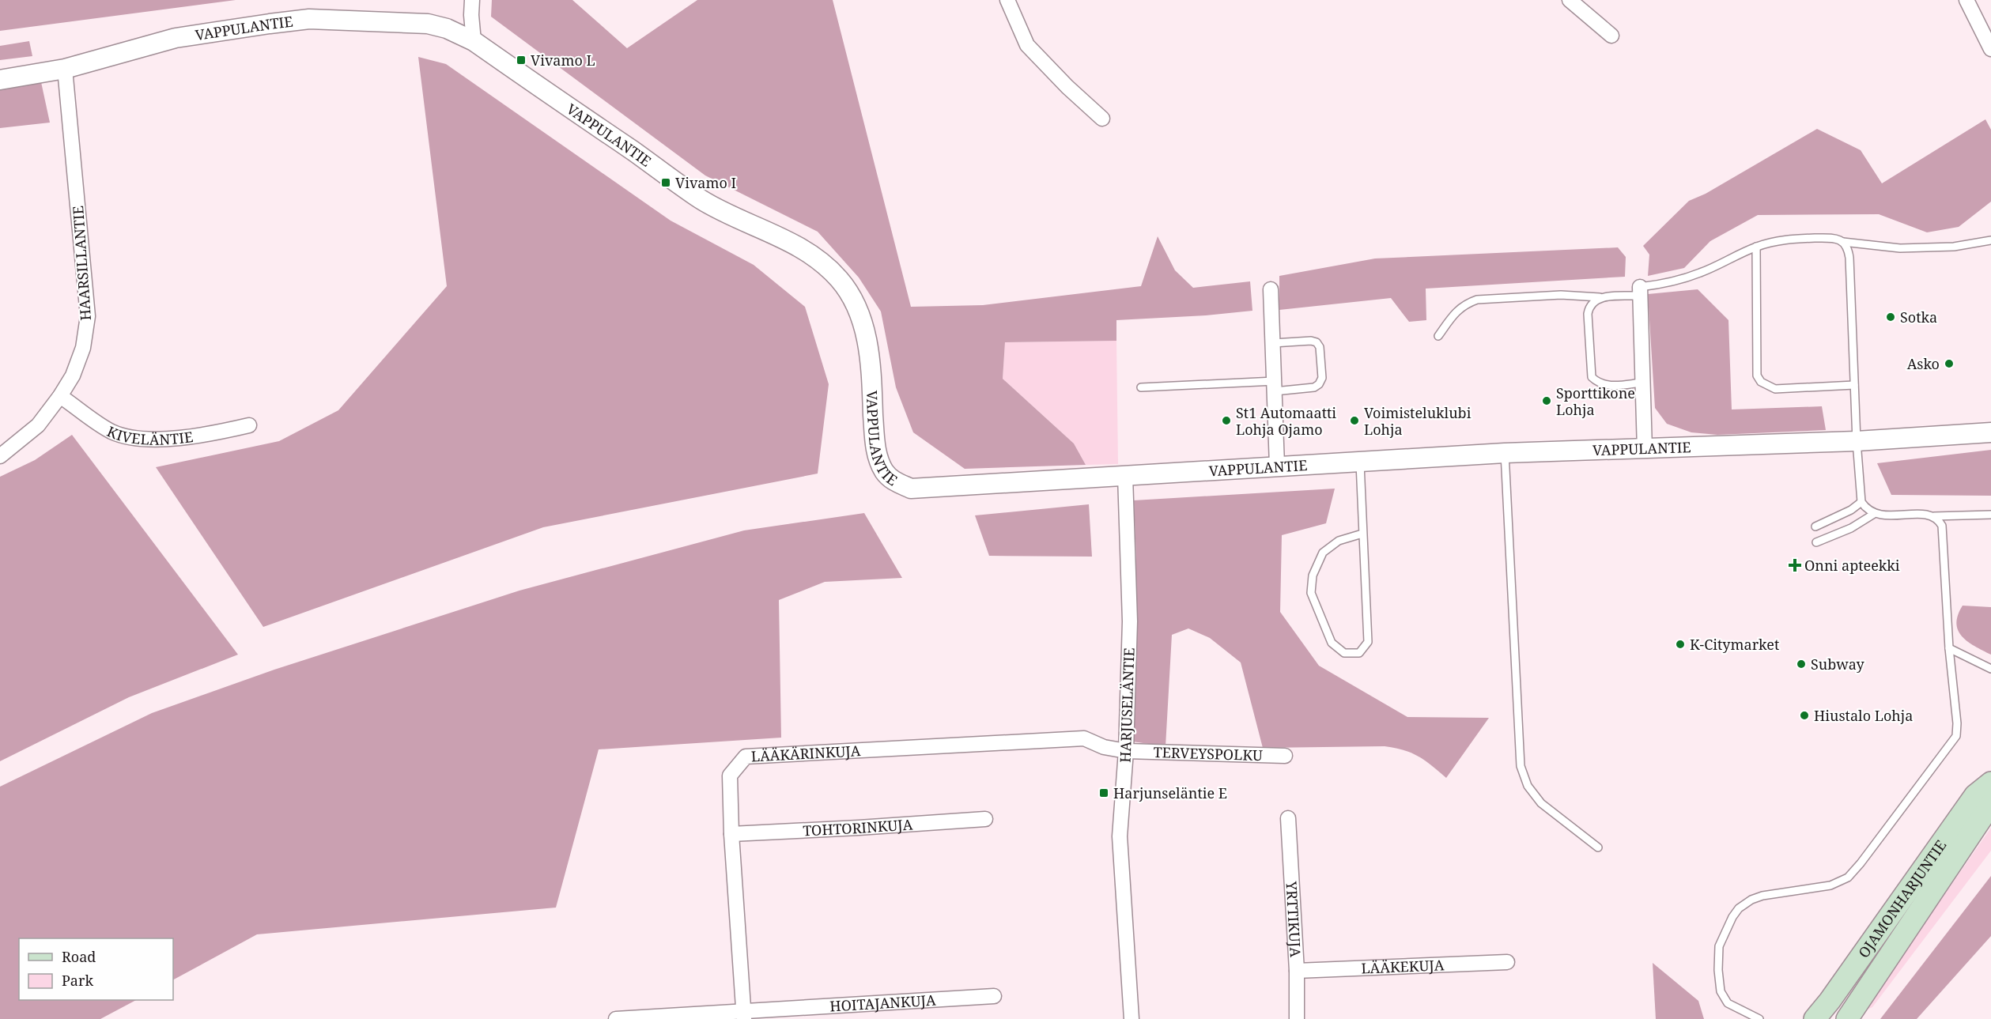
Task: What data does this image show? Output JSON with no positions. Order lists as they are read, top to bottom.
{
  "streets": {
    "main road": ["OJAMONHARJUNTIE"],
    "street": [
      "VAPPULANTIE",
      "HAARSILLANTIE",
      "KIVELÄNTIE",
      "HARJUSELÄNTIE",
      "TERVEYSPOLKU",
      "LÄÄKÄRINKUJA",
      "TOHTORINKUJA",
      "YRTTIKUJA",
      "LÄÄKEKUJA",
      "HOITAJANKUJA"
    ]
  },
  "crossings": [
    ["VAPPULANTIE", "HAARSILLANTIE"],
    ["VAPPULANTIE", "HARJUSELÄNTIE"],
    ["HAARSILLANTIE", "KIVELÄNTIE"],
    ["HARJUSELÄNTIE", "TERVEYSPOLKU"],
    ["TERVEYSPOLKU", "LÄÄKÄRINKUJA"],
    ["LÄÄKÄRINKUJA", "TOHTORINKUJA"],
    ["LÄÄKÄRINKUJA", "HOITAJANKUJA"],
    ["YRTTIKUJA", "LÄÄKEKUJA"]
  ],
  "places": {
    "transit": ["Vivamo L", "Vivamo I", "Harjunseläntie E"],
    "other": [
      "Sotka",
      "Asko",
      "Sporttikone Lohja",
      "St1 Automaatti Lohja Ojamo",
      "Voimisteluklubi Lohja",
      "K-Citymarket",
      "Subway",
      "Hiustalo Lohja"
    ],
    "health": ["Onni apteekki"]
  },
  "legend": ["Road", "Park"]
}
